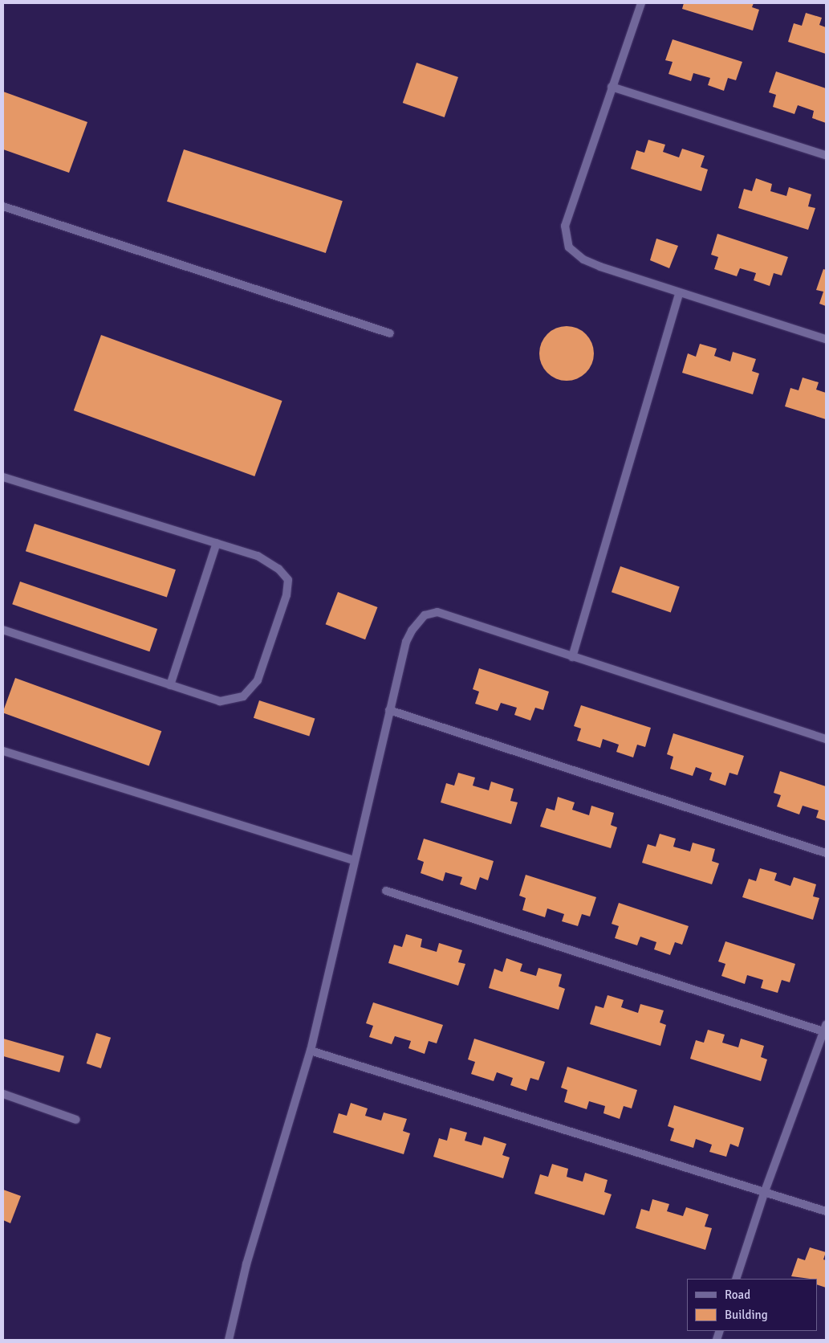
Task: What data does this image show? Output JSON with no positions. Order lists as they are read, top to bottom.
{
  "legend": ["Road", "Building"]
}
